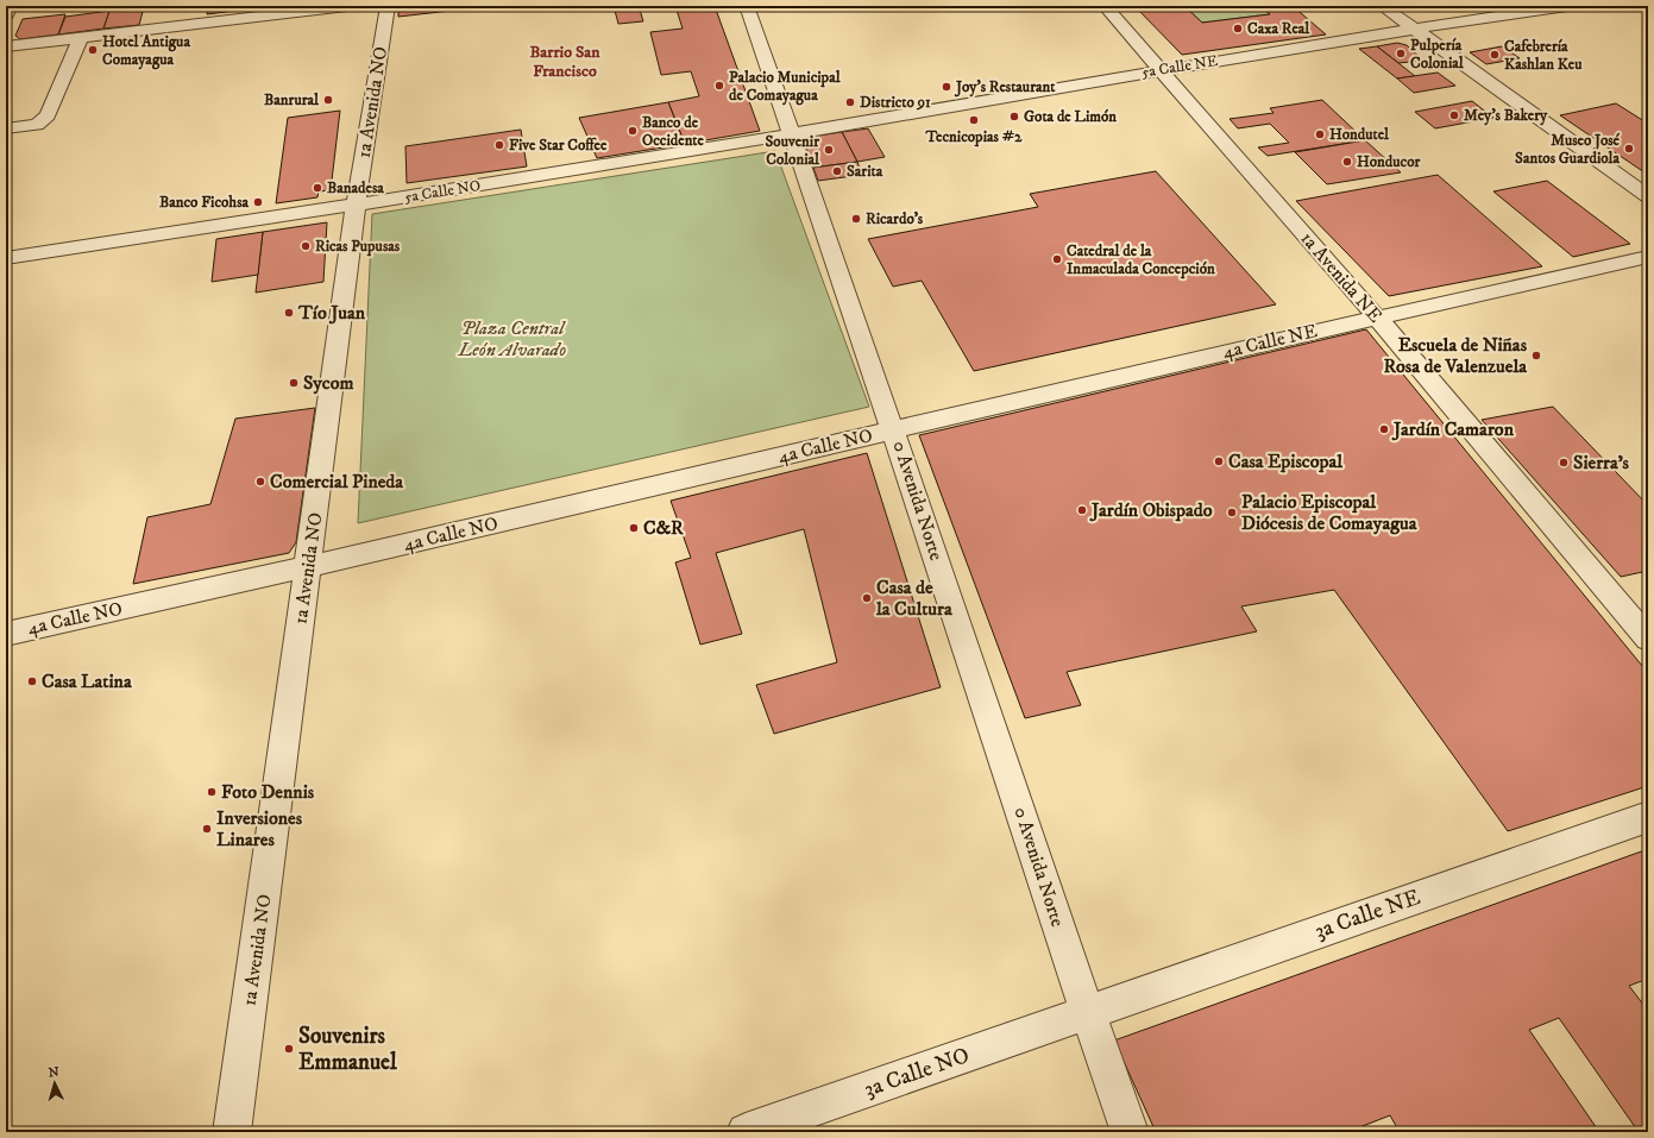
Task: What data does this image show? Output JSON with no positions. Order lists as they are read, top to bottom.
{
  "streets": {
    "street": [
      "5a Calle NE",
      "1a Avenida NO",
      "5a Calle NO",
      "1a Avenida NE",
      "4a Calle NE",
      "4a Calle NO",
      "0 Avenida Norte",
      "3a Calle NE",
      "3a Calle NO"
    ]
  },
  "crossings": [
    ["5a Calle NE", "5a Calle NO"],
    ["5a Calle NE", "1a Avenida NE"],
    ["5a Calle NE", "0 Avenida Norte"],
    ["1a Avenida NO", "5a Calle NO"],
    ["1a Avenida NO", "4a Calle NO"],
    ["5a Calle NO", "0 Avenida Norte"],
    ["1a Avenida NE", "4a Calle NE"],
    ["4a Calle NE", "4a Calle NO"],
    ["4a Calle NE", "0 Avenida Norte"],
    ["4a Calle NO", "0 Avenida Norte"],
    ["0 Avenida Norte", "3a Calle NE"],
    ["0 Avenida Norte", "3a Calle NO"],
    ["3a Calle NE", "3a Calle NO"]
  ],
  "districts": ["Barrio San Francisco"],
  "parks": ["Plaza Central León Alvarado"],
  "places": [
    "Caxa Real",
    "Hotel Antigua Comayagua",
    "Pulpería Colonial",
    "Cafebrería Kashlan Keu",
    "Palacio Municipal de Comayagua",
    "Joy's Restaurant",
    "Banrural",
    "Districto 91",
    "Mey's Bakery",
    "Gota de Limón",
    "Tecnicopias #2",
    "Banco de Occidente",
    "Hondutel",
    "Five Star Coffee",
    "Museo José Santos Guardiola",
    "Souvenir Colonial",
    "Honducor",
    "Sarita",
    "Banadesa",
    "Banco Ficohsa",
    "Ricardo's",
    "Ricas Pupusas",
    "Catedral de la Inmaculada Concepción",
    "Tío Juan",
    "Escuela de Niñas Rosa de Valenzuela",
    "Sycom",
    "Jardín Camaron",
    "Casa Episcopal",
    "Sierra's",
    "Comercial Pineda",
    "Jardín Obispado",
    "Palacio Episcopal Diócesis de Comayagua",
    "C&R",
    "Casa de la Cultura",
    "Casa Latina",
    "Foto Dennis",
    "Inversiones Linares",
    "Souvenirs Emmanuel"
  ],
  "north": "top"
}
